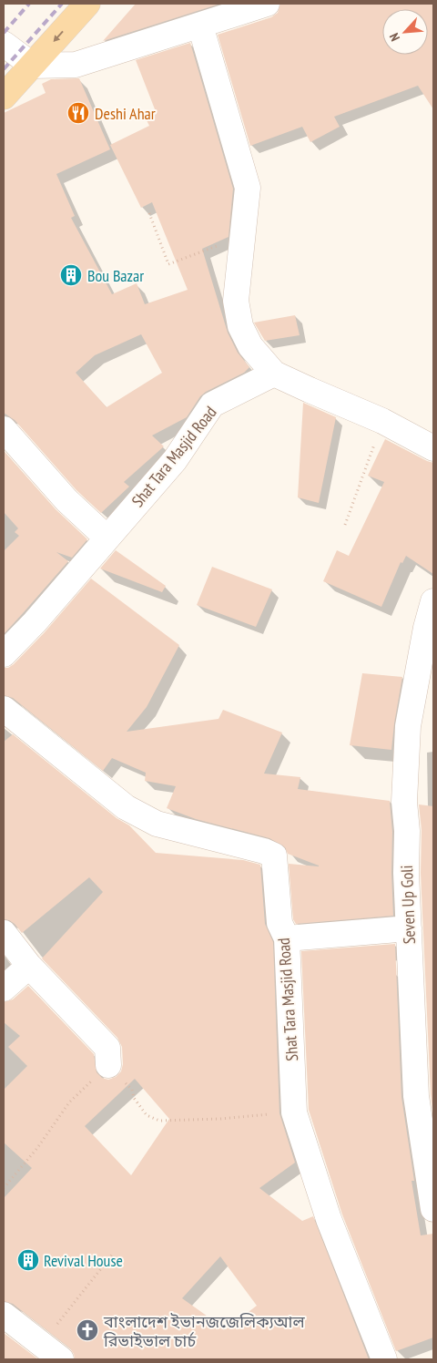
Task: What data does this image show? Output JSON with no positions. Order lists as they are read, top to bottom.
{
  "streets": {
    "street": ["Shat Tara Masjid Road", "Seven Up Goli"]
  },
  "places": {
    "restaurant": ["Deshi Ahar"],
    "building": ["Bou Bazar", "Revival House"],
    "church": ["বাংলাদেশ ইভানজজেলিক্যআল রিভাইভাল চার্চ"]
  },
  "north": "bottom left"
}
